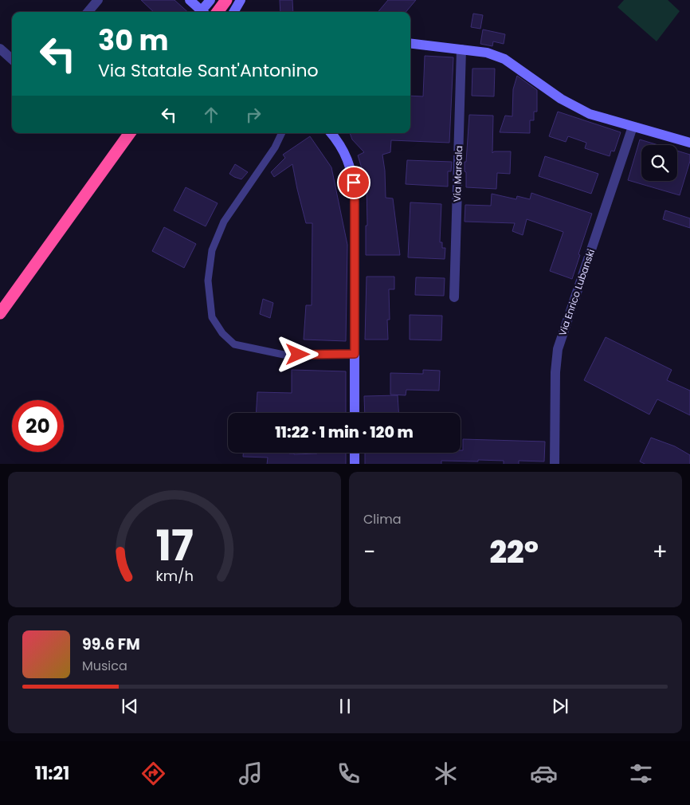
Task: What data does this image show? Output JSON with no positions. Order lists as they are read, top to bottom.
{
  "streets": {
    "street": ["Via Marsala", "Via Enrico Lubanski"]
  },
  "page": {
    "turn": ["30 m", "Via Statale Sant'Antonino"],
    "limit": "20",
    "trip": "11:22 · 1 min · 120 m",
    "tile": "Clima",
    "heat": ["−", "22°", "+"],
    "song": ["99.6 FM", "Musica"],
    "tabs": "11:21",
    "gauge": ["17", "km/h"]
  }
}
